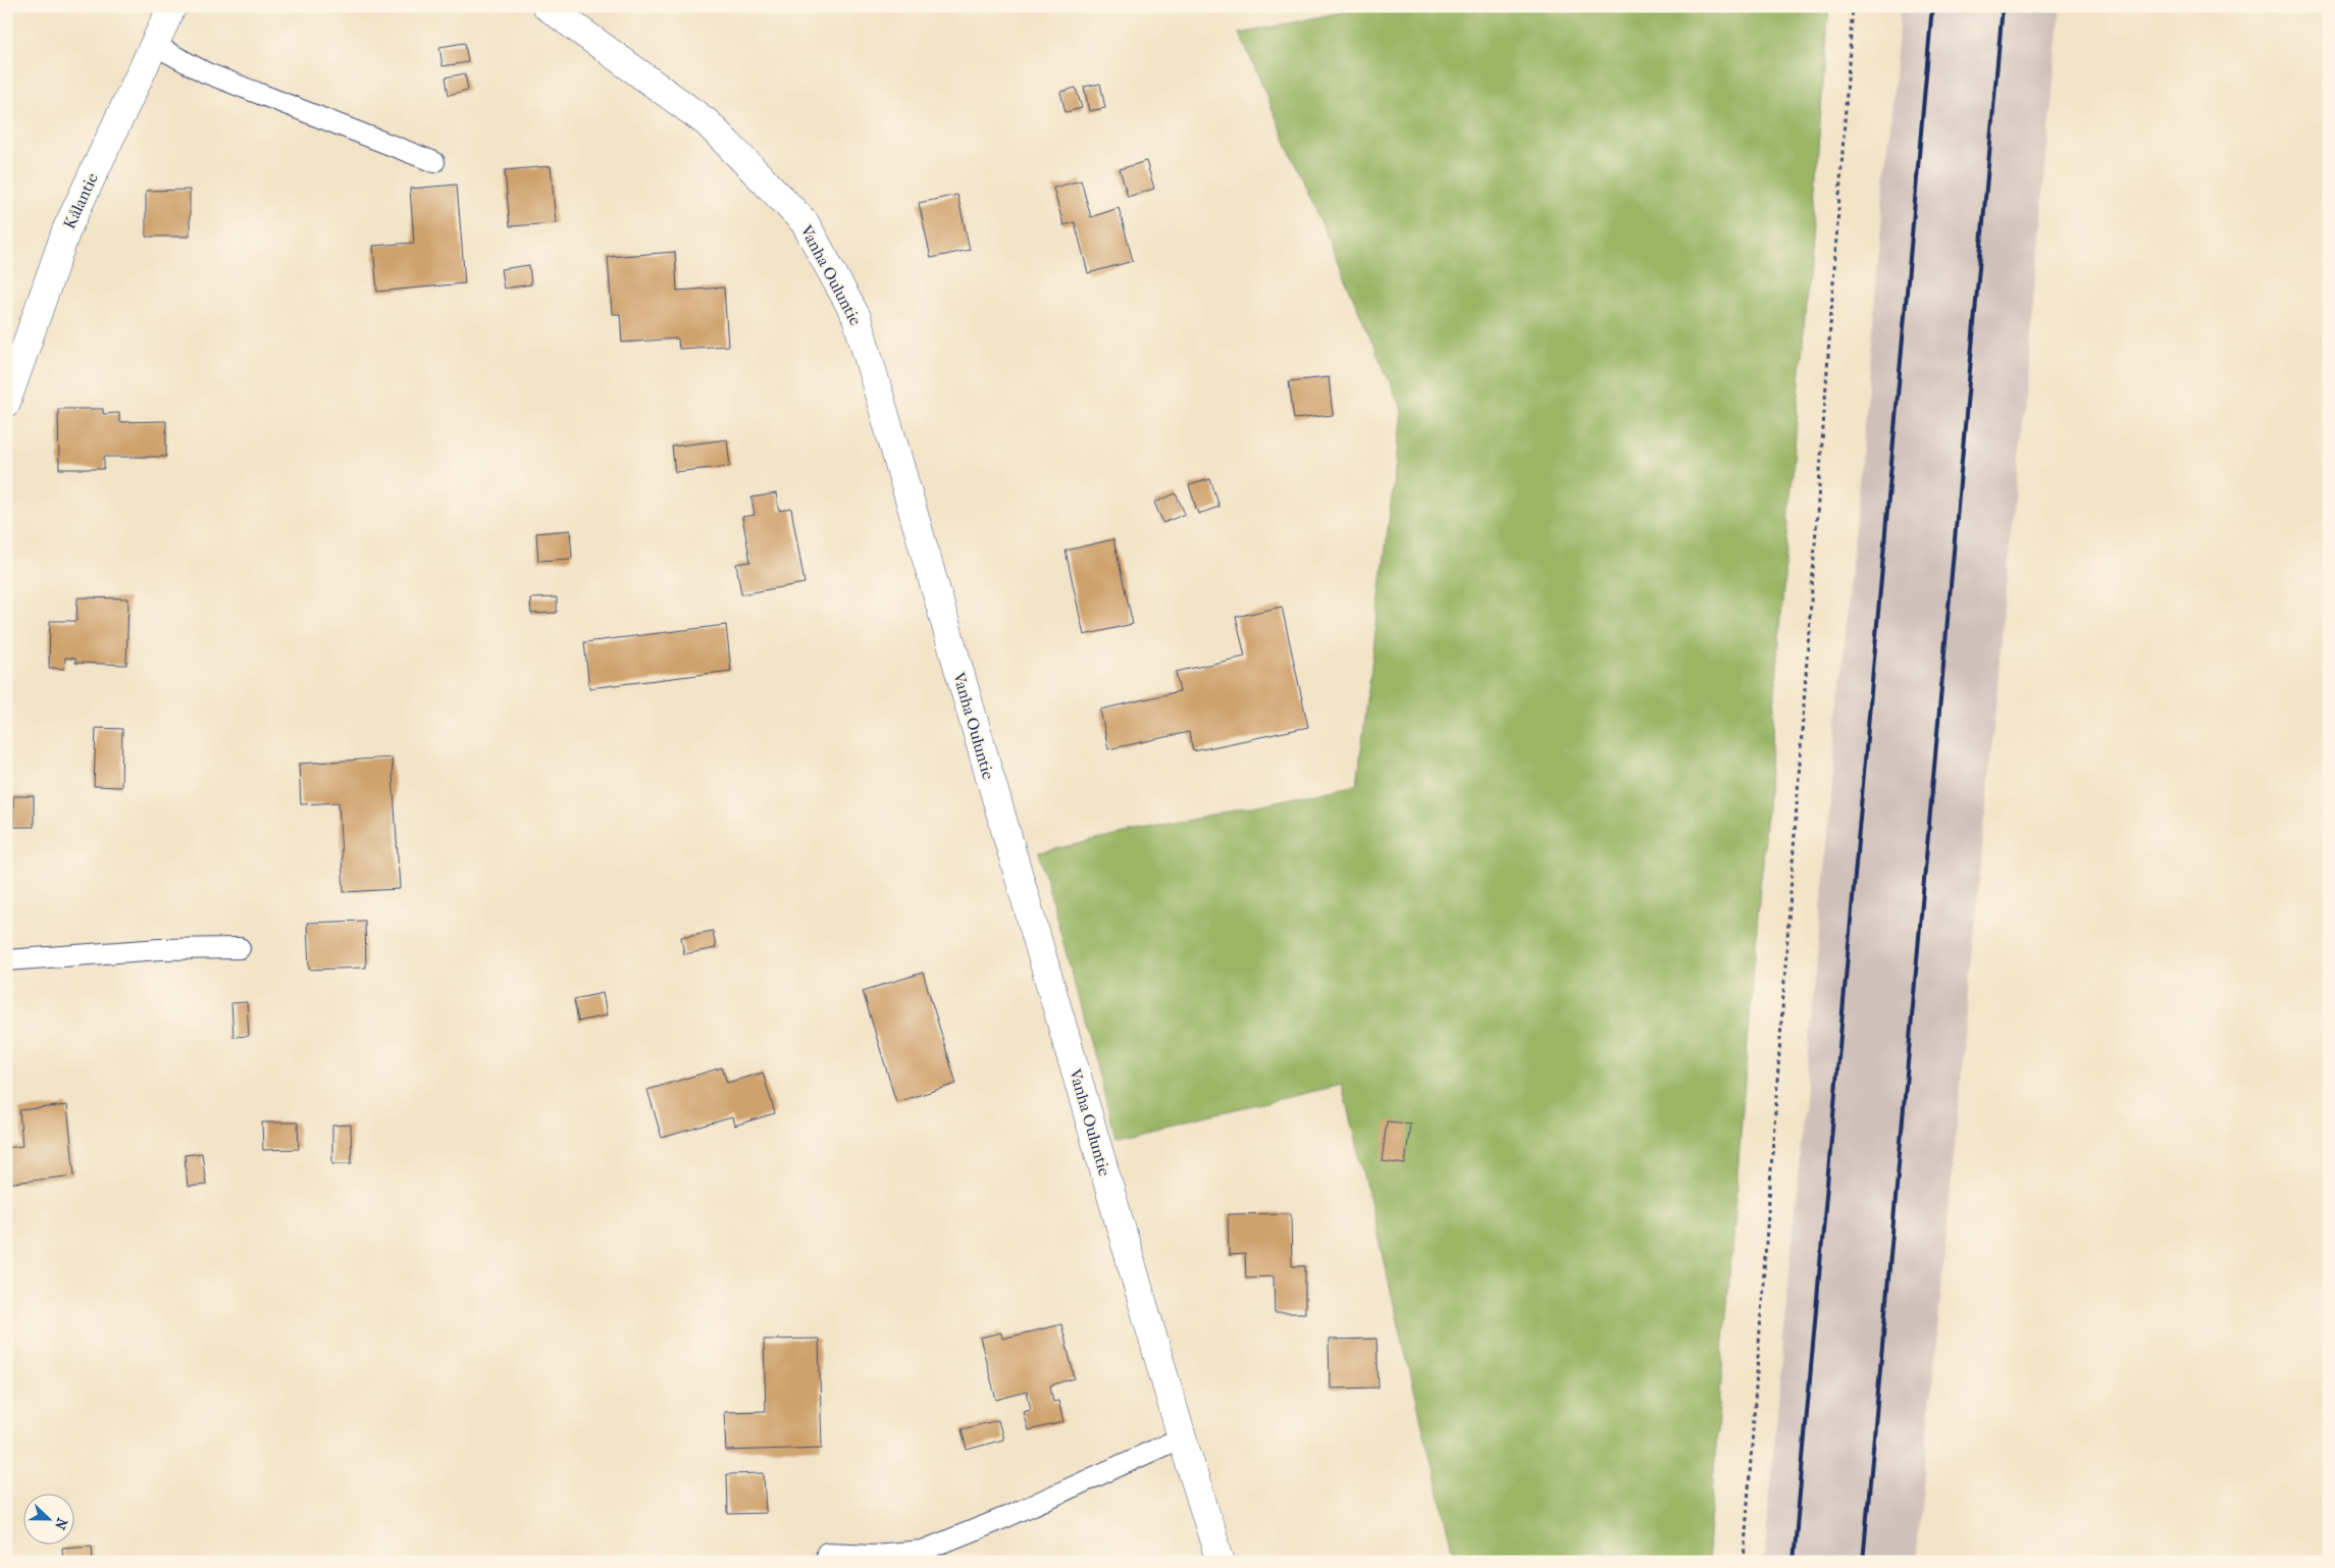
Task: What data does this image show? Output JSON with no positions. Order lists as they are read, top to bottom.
{
  "streets": {
    "street": ["Kålantie", "Vanha Ouluntie"]
  },
  "north": "right"
}
